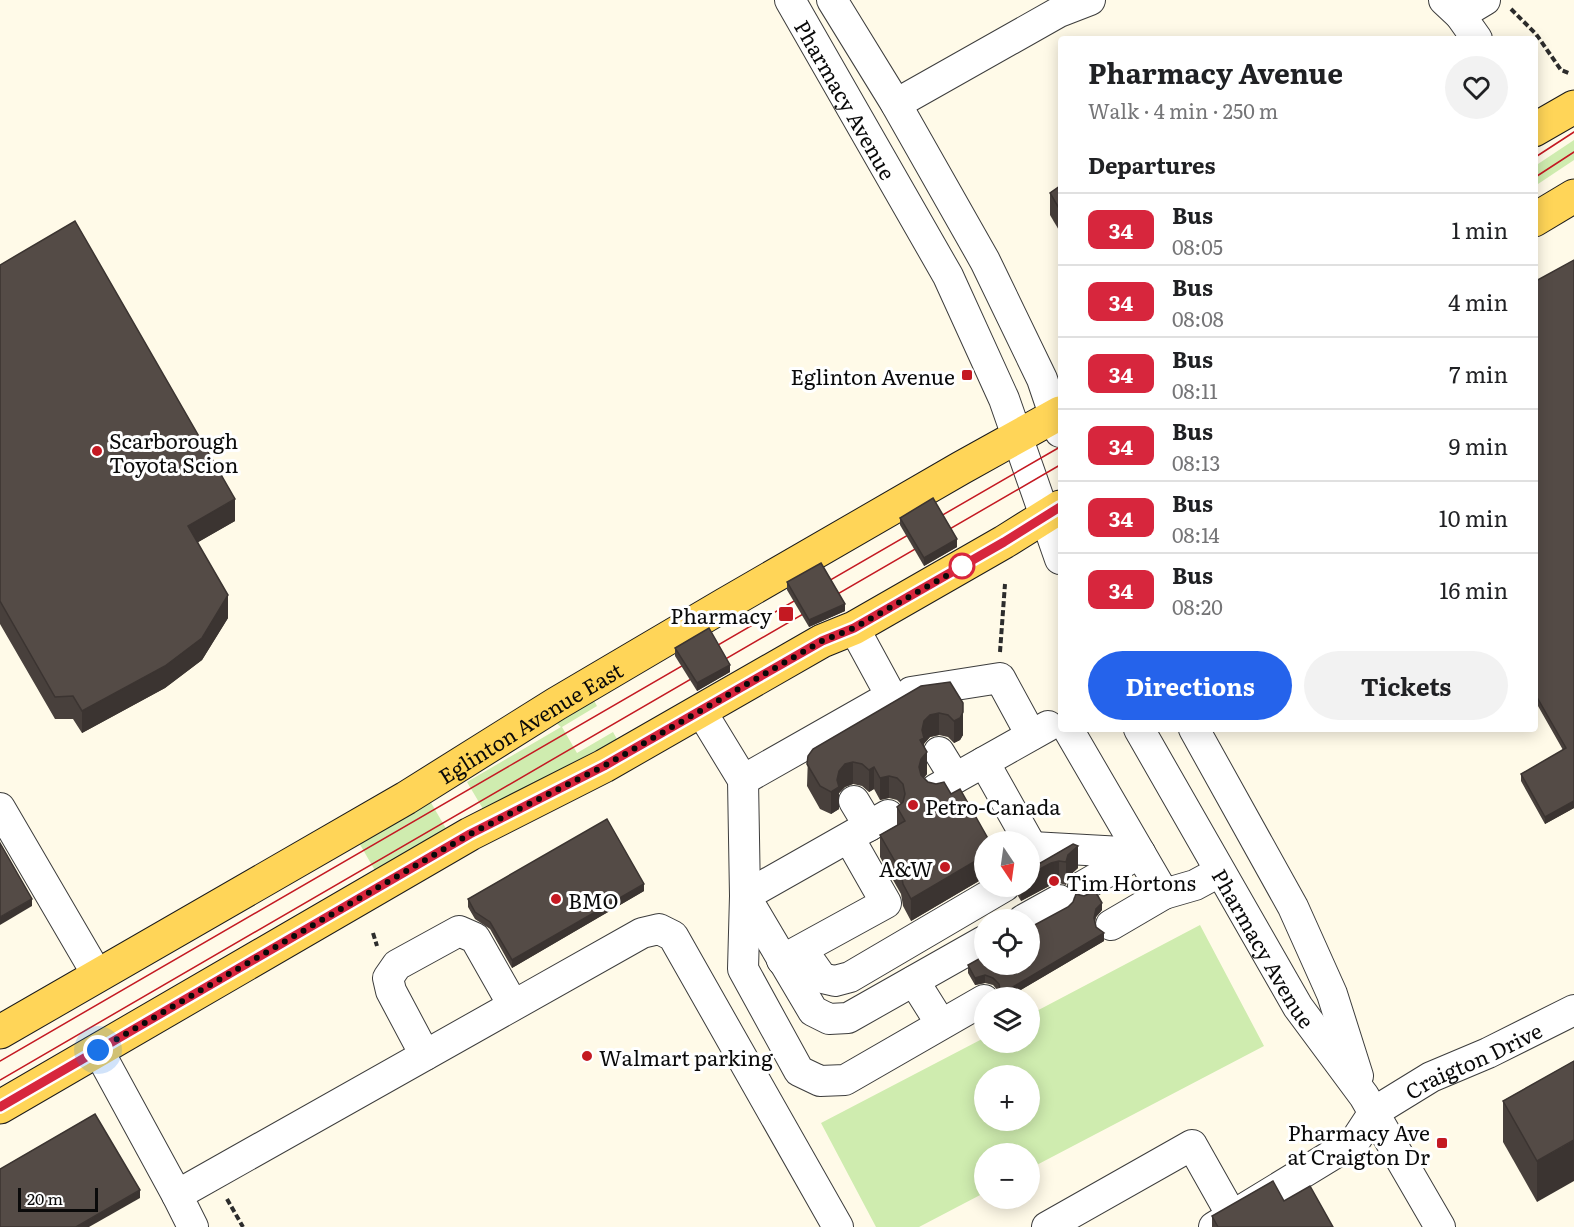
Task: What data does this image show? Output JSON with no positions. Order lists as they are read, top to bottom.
{
  "streets": {
    "main road": ["Eglinton Avenue East"],
    "street": ["Pharmacy Avenue", "Craigton Drive"]
  },
  "crossings": [
    ["Pharmacy Avenue", "Eglinton Avenue East"],
    ["Pharmacy Avenue", "Craigton Drive"]
  ],
  "places": {
    "transit": ["Eglinton Avenue", "Pharmacy", "Pharmacy Ave at Craigton Dr"],
    "other": [
      "Scarborough Toyota Scion",
      "Petro-Canada",
      "A&W",
      "Tim Hortons",
      "BMO",
      "Walmart parking"
    ]
  },
  "lines": ["bus line 34"],
  "scale_bar": "20 m",
  "north": "bottom",
  "page": {
    "heading": [
      ["Pharmacy Avenue", "Walk · 4 min · 250 m"],
      "Departures"
    ],
    "list": [
      {
        "mark": "34",
        "name": "Bus",
        "note": "08:05",
        "value": "1 min"
      },
      {
        "mark": "34",
        "name": "Bus",
        "note": "08:08",
        "value": "4 min"
      },
      {
        "mark": "34",
        "name": "Bus",
        "note": "08:11",
        "value": "7 min"
      },
      {
        "mark": "34",
        "name": "Bus",
        "note": "08:13",
        "value": "9 min"
      },
      {
        "mark": "34",
        "name": "Bus",
        "note": "08:14",
        "value": "10 min"
      },
      {
        "mark": "34",
        "name": "Bus",
        "note": "08:20",
        "value": "16 min"
      }
    ],
    "buttons": ["Directions", "Tickets"],
    "map_buttons": ["+", "−"],
    "scale": "20 m"
  }
}
